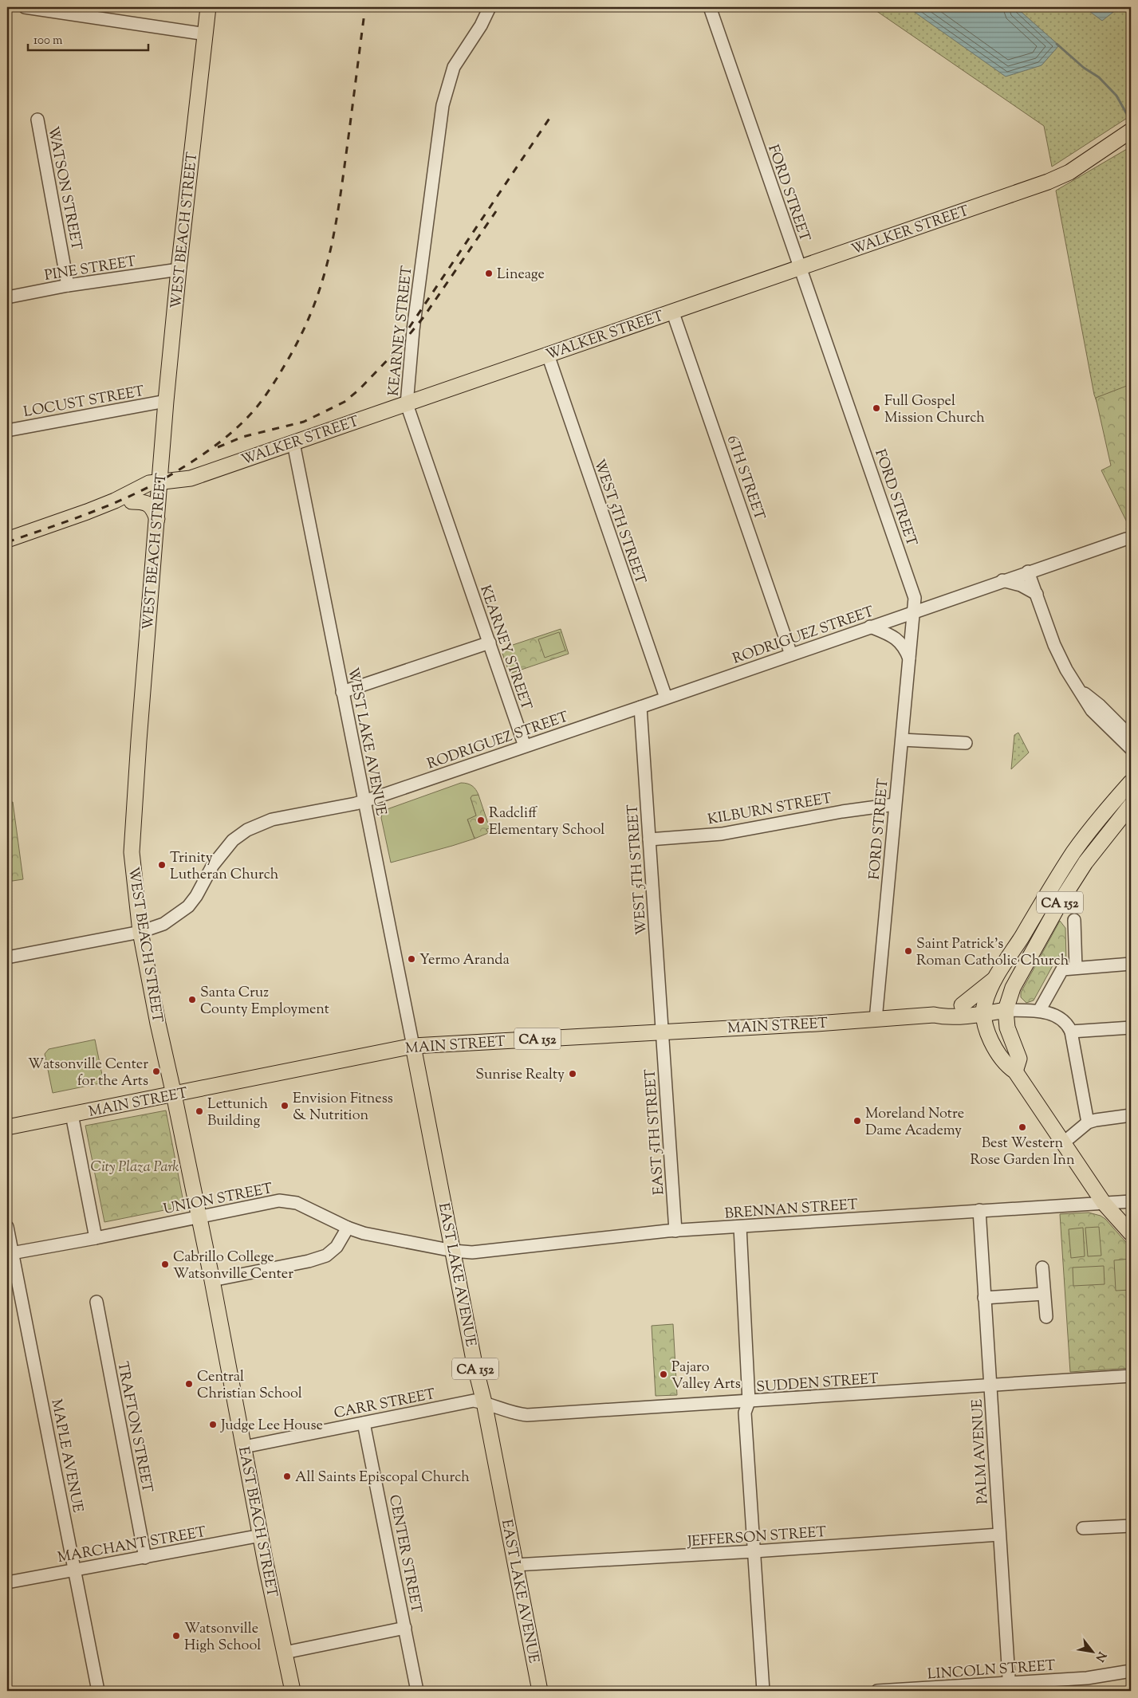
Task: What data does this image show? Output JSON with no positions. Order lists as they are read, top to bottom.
{
  "streets": {
    "main road": [
      "WALKER STREET",
      "WEST BEACH STREET",
      "CA 152",
      "MAIN STREET",
      "EAST LAKE AVENUE",
      "EAST BEACH STREET"
    ],
    "street": [
      "WATSON STREET",
      "FORD STREET",
      "PINE STREET",
      "KEARNEY STREET",
      "LOCUST STREET",
      "6TH STREET",
      "WEST 5TH STREET",
      "RODRIGUEZ STREET",
      "WEST LAKE AVENUE",
      "KILBURN STREET",
      "EAST 5TH STREET",
      "UNION STREET",
      "BRENNAN STREET",
      "SUDDEN STREET",
      "CARR STREET",
      "TRAFTON STREET",
      "PALM AVENUE",
      "MAPLE AVENUE",
      "JEFFERSON STREET",
      "MARCHANT STREET",
      "CENTER STREET",
      "LINCOLN STREET"
    ]
  },
  "crossings": [
    ["WATSON STREET", "PINE STREET"],
    ["FORD STREET", "WALKER STREET"],
    ["FORD STREET", "RODRIGUEZ STREET"],
    ["FORD STREET", "KILBURN STREET"],
    ["FORD STREET", "MAIN STREET"],
    ["WALKER STREET", "WEST BEACH STREET"],
    ["WALKER STREET", "KEARNEY STREET"],
    ["WALKER STREET", "6TH STREET"],
    ["WALKER STREET", "WEST 5TH STREET"],
    ["WALKER STREET", "WEST LAKE AVENUE"],
    ["WEST BEACH STREET", "PINE STREET"],
    ["WEST BEACH STREET", "LOCUST STREET"],
    ["WEST BEACH STREET", "RODRIGUEZ STREET"],
    ["WEST BEACH STREET", "MAIN STREET"],
    ["WEST BEACH STREET", "EAST BEACH STREET"],
    ["KEARNEY STREET", "RODRIGUEZ STREET"],
    ["6TH STREET", "RODRIGUEZ STREET"],
    ["WEST 5TH STREET", "RODRIGUEZ STREET"],
    ["WEST 5TH STREET", "KILBURN STREET"],
    ["WEST 5TH STREET", "MAIN STREET"],
    ["WEST 5TH STREET", "EAST 5TH STREET"],
    ["RODRIGUEZ STREET", "WEST LAKE AVENUE"],
    ["WEST LAKE AVENUE", "MAIN STREET"],
    ["WEST LAKE AVENUE", "EAST LAKE AVENUE"],
    ["CA 152", "MAIN STREET"],
    ["MAIN STREET", "EAST 5TH STREET"],
    ["MAIN STREET", "EAST LAKE AVENUE"],
    ["MAIN STREET", "EAST BEACH STREET"],
    ["EAST 5TH STREET", "BRENNAN STREET"],
    ["UNION STREET", "BRENNAN STREET"],
    ["UNION STREET", "EAST LAKE AVENUE"],
    ["UNION STREET", "MAPLE AVENUE"],
    ["UNION STREET", "EAST BEACH STREET"],
    ["BRENNAN STREET", "EAST LAKE AVENUE"],
    ["BRENNAN STREET", "PALM AVENUE"],
    ["EAST LAKE AVENUE", "SUDDEN STREET"],
    ["EAST LAKE AVENUE", "CARR STREET"],
    ["EAST LAKE AVENUE", "JEFFERSON STREET"],
    ["SUDDEN STREET", "CARR STREET"],
    ["SUDDEN STREET", "PALM AVENUE"],
    ["CARR STREET", "EAST BEACH STREET"],
    ["CARR STREET", "CENTER STREET"],
    ["TRAFTON STREET", "MARCHANT STREET"],
    ["PALM AVENUE", "JEFFERSON STREET"],
    ["PALM AVENUE", "LINCOLN STREET"],
    ["MAPLE AVENUE", "MARCHANT STREET"],
    ["EAST BEACH STREET", "MARCHANT STREET"]
  ],
  "parks": ["City Plaza Park"],
  "places": [
    "Lineage",
    "Full Gospel Mission Church",
    "Radcliff Elementary School",
    "Trinity Lutheran Church",
    "Saint Patrick's Roman Catholic Church",
    "Yermo Aranda",
    "Santa Cruz County Employment",
    "Watsonville Center for the Arts",
    "Sunrise Realty",
    "Envision Fitness & Nutrition",
    "Lettunich Building",
    "Moreland Notre Dame Academy",
    "Best Western Rose Garden Inn",
    "Cabrillo College Watsonville Center",
    "Pajaro Valley Arts",
    "Central Christian School",
    "Judge Lee House",
    "All Saints Episcopal Church",
    "Watsonville High School"
  ],
  "scale_bar": "100 m",
  "north": "bottom right"
}
